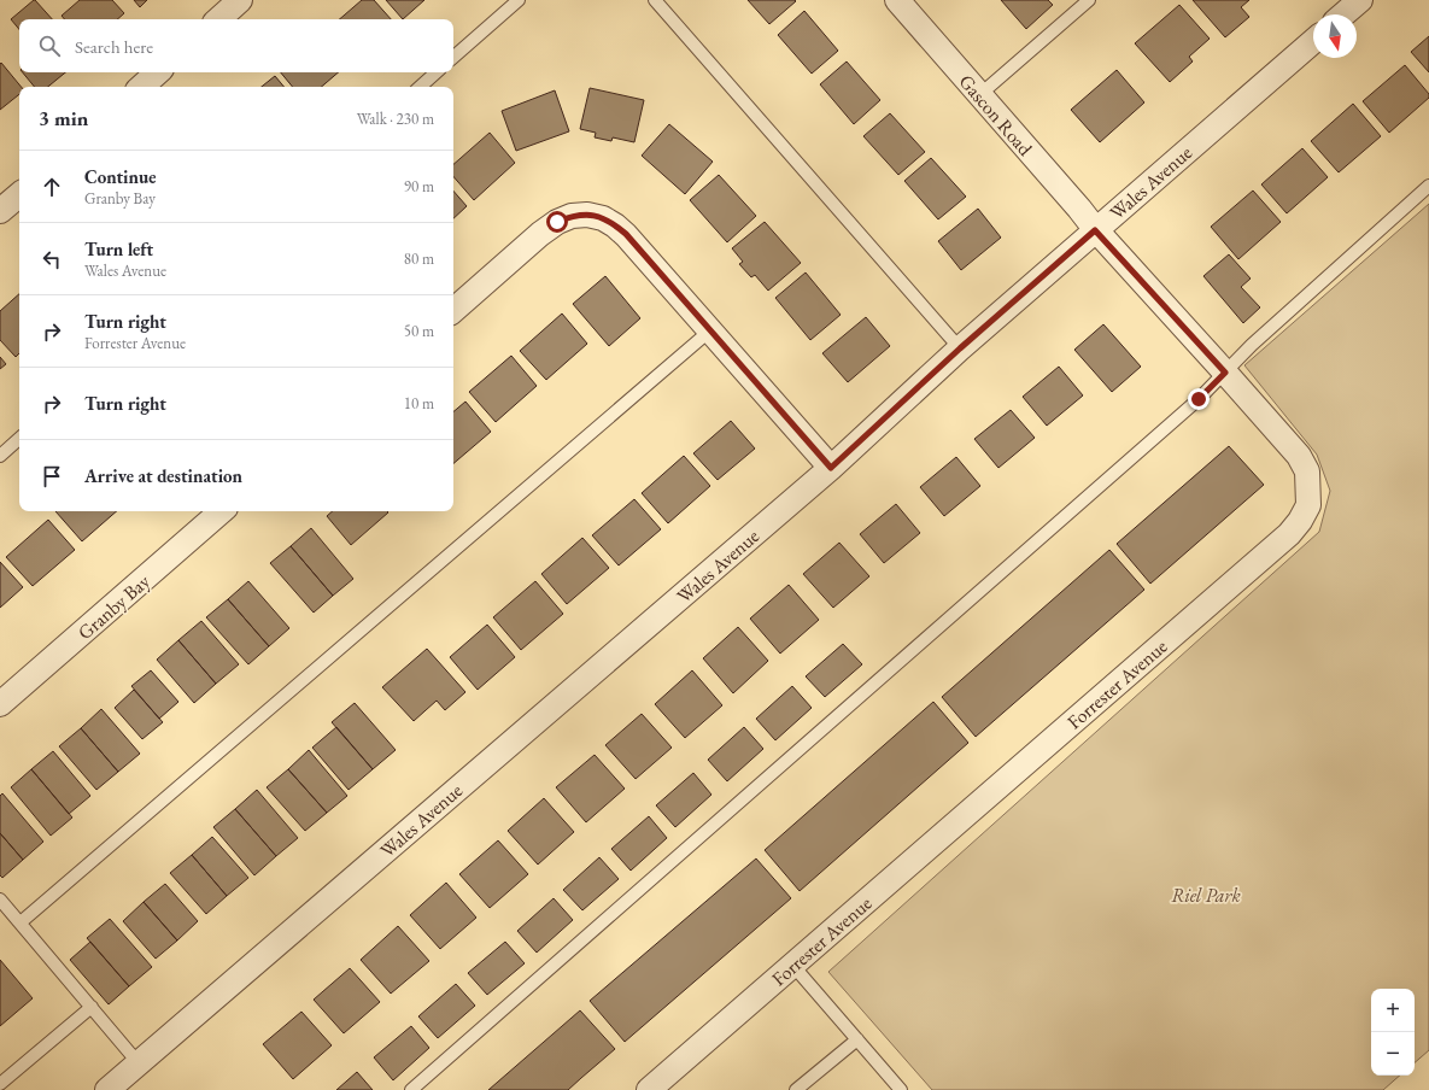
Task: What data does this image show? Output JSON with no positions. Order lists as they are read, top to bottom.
{
  "streets": {
    "street": [
      "Gascon Road",
      "Wales Avenue",
      "Granby Bay",
      "Forrester Avenue"
    ]
  },
  "crossings": [
    ["Gascon Road", "Wales Avenue"],
    ["Gascon Road", "Forrester Avenue"],
    ["Wales Avenue", "Forrester Avenue"]
  ],
  "parks": ["Riel Park"],
  "north": "bottom",
  "page": {
    "search": "Search here",
    "heading": ["3 min", "Walk · 230 m"],
    "list": [
      ["Continue", "Granby Bay", "90 m"],
      ["Turn left", "Wales Avenue", "80 m"],
      ["Turn right", "Forrester Avenue", "50 m"],
      ["Turn right", "10 m"],
      "Arrive at destination"
    ],
    "map_buttons": ["+", "−"]
  }
}
